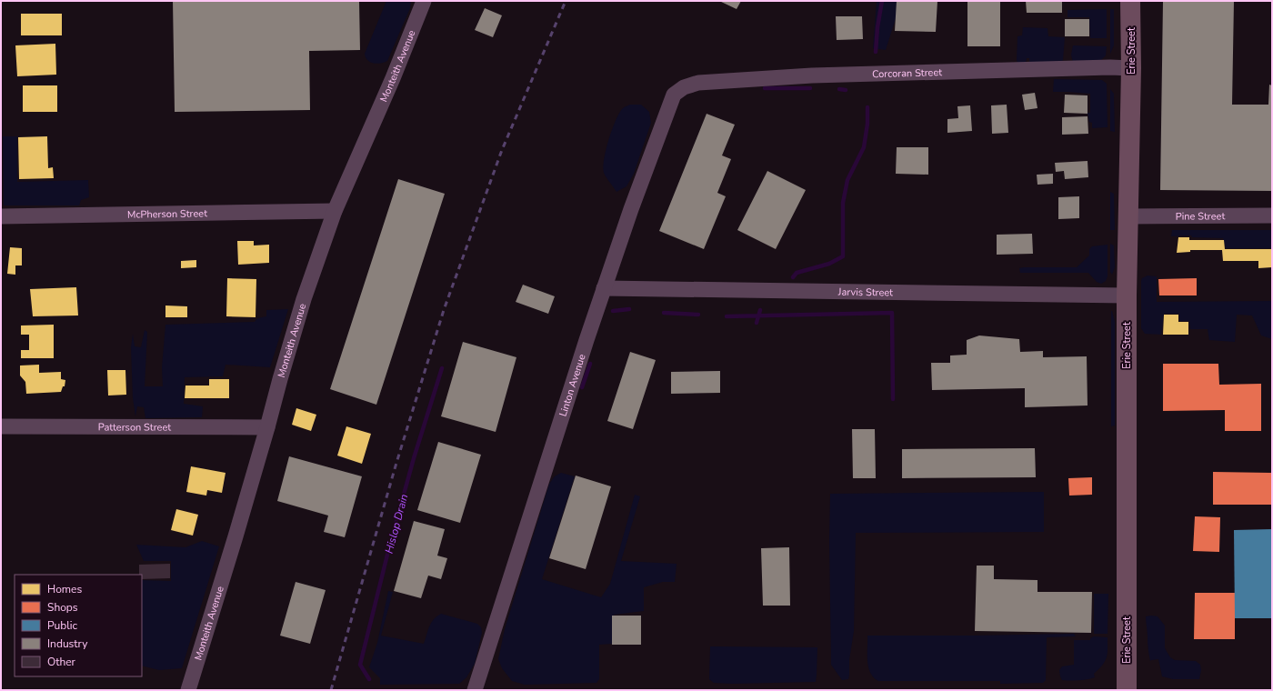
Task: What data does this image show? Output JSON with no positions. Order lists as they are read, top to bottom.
{
  "streets": {
    "main road": ["Erie Street"],
    "street": [
      "Monteith Avenue",
      "Corcoran Street",
      "McPherson Street",
      "Pine Street",
      "Jarvis Street",
      "Linton Avenue",
      "Patterson Street"
    ]
  },
  "crossings": [
    ["Erie Street", "Corcoran Street"],
    ["Erie Street", "Pine Street"],
    ["Erie Street", "Jarvis Street"],
    ["Monteith Avenue", "McPherson Street"],
    ["Monteith Avenue", "Patterson Street"],
    ["Corcoran Street", "Linton Avenue"],
    ["Jarvis Street", "Linton Avenue"]
  ],
  "water": ["Hislop Drain"],
  "legend": [
    "Homes",
    "Shops",
    "Public",
    "Industry",
    "Other"
  ]
}
